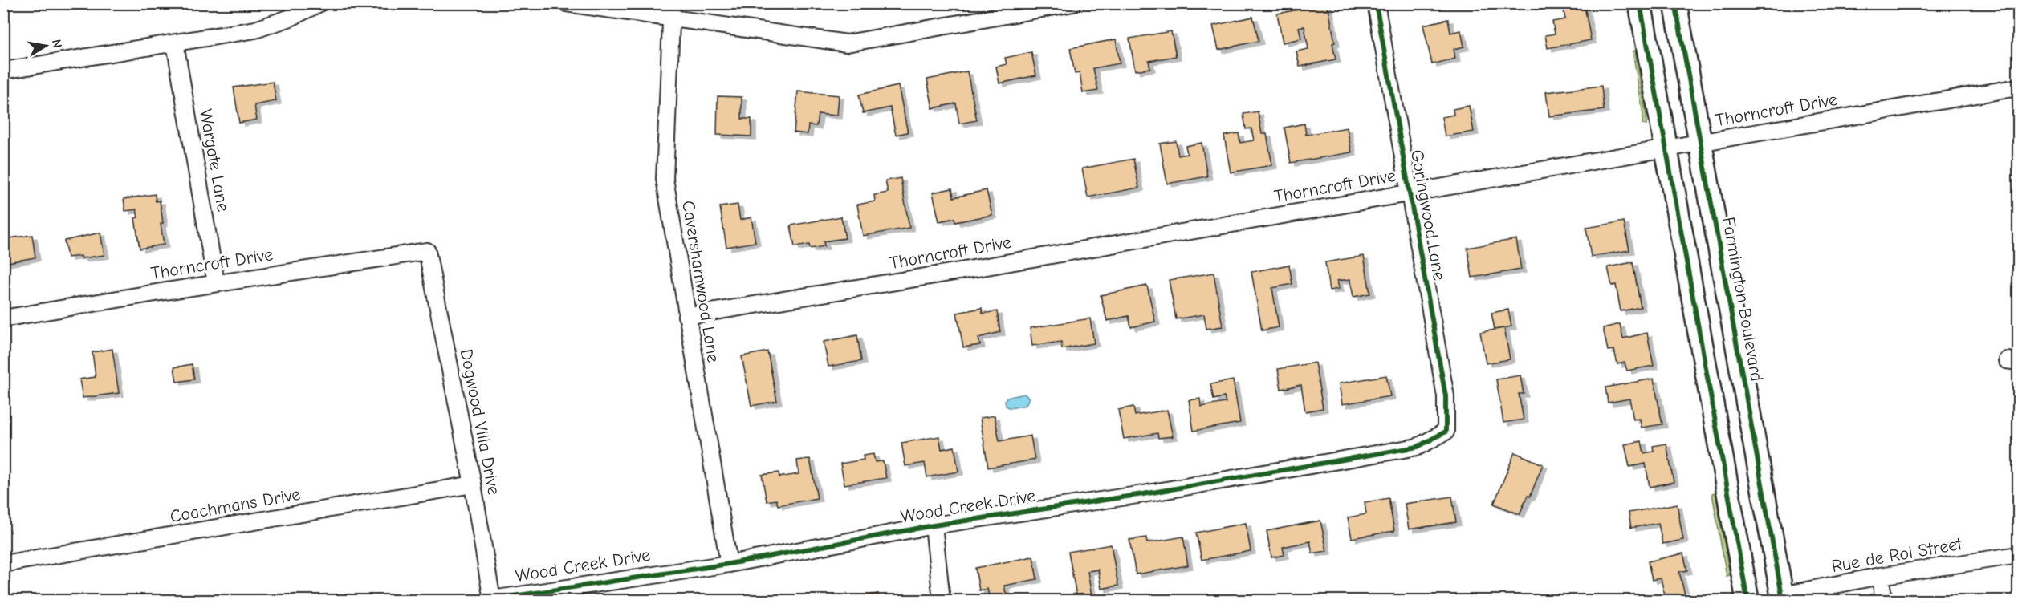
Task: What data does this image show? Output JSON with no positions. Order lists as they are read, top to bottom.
{
  "streets": {
    "main road": ["Farmington Boulevard"],
    "street": [
      "Thorncroft Drive",
      "Wargate Lane",
      "Goringwood Lane",
      "Cavershamwood Lane",
      "Dogwood Villa Drive",
      "Coachmans Drive",
      "Wood Creek Drive",
      "Rue de Roi Street"
    ]
  },
  "crossings": [
    ["Thorncroft Drive", "Wargate Lane"],
    ["Thorncroft Drive", "Goringwood Lane"],
    ["Thorncroft Drive", "Cavershamwood Lane"],
    ["Thorncroft Drive", "Farmington Boulevard"],
    ["Thorncroft Drive", "Dogwood Villa Drive"],
    ["Goringwood Lane", "Wood Creek Drive"],
    ["Cavershamwood Lane", "Wood Creek Drive"],
    ["Farmington Boulevard", "Rue de Roi Street"],
    ["Dogwood Villa Drive", "Coachmans Drive"],
    ["Dogwood Villa Drive", "Wood Creek Drive"]
  ],
  "north": "right"
}
